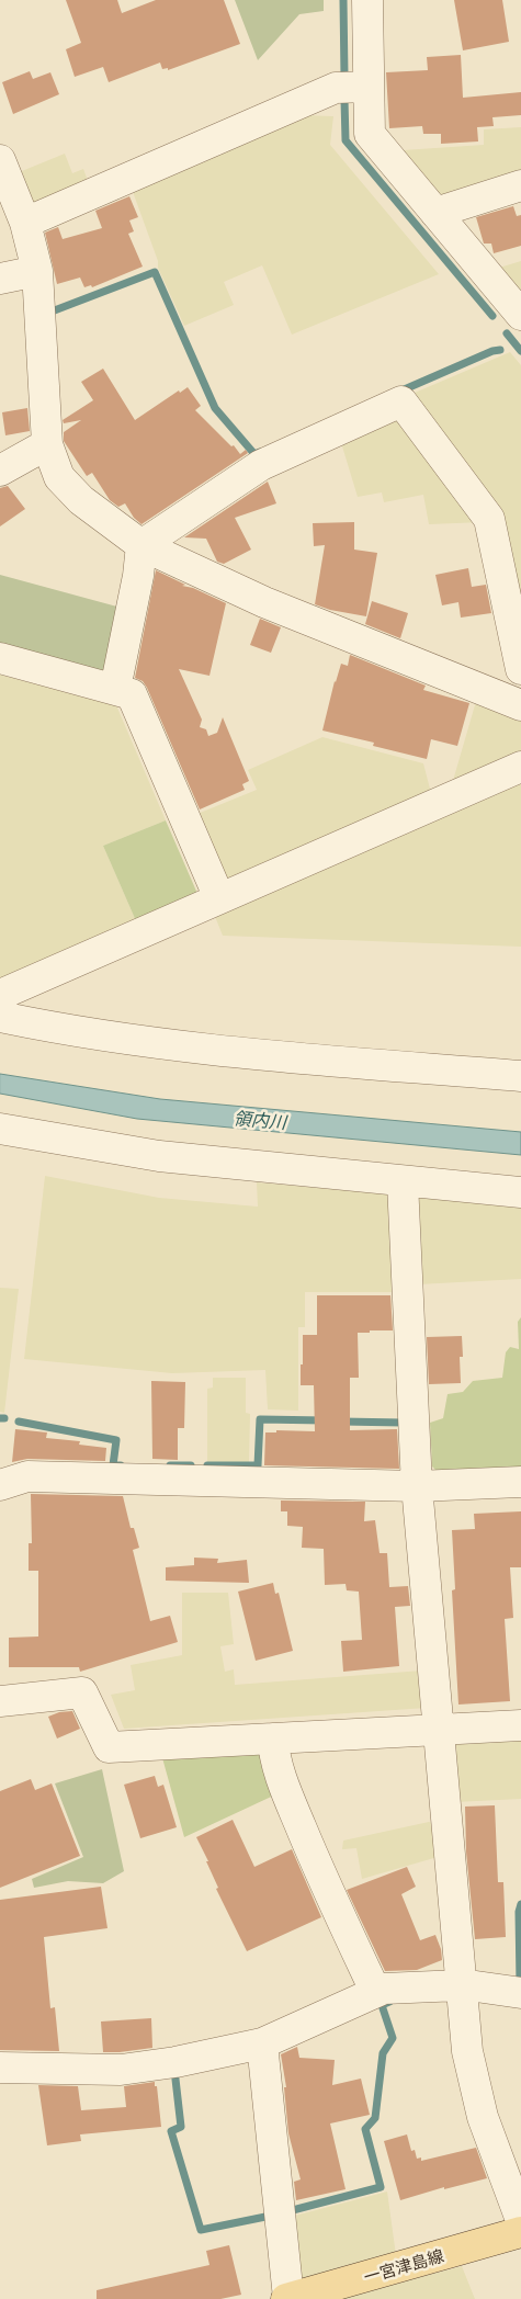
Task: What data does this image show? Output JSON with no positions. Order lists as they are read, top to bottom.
{
  "streets": {
    "main road": ["一宮津島線"]
  },
  "water": ["領内川"]
}
